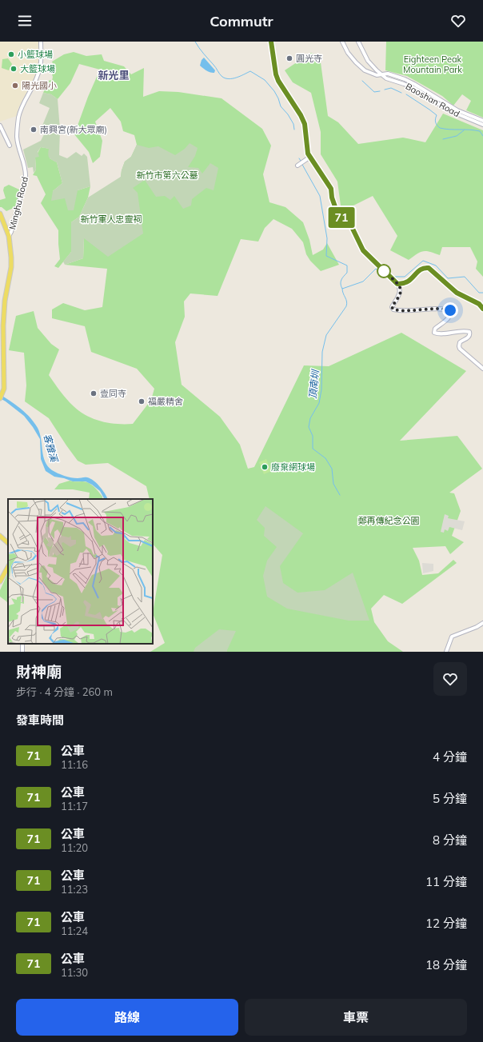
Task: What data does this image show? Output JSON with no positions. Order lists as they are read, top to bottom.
{
  "streets": {
    "main road": ["Minghu Road"],
    "street": ["Baoshan Road"]
  },
  "districts": ["新光里"],
  "water": ["頂南圳", "客雅溪"],
  "parks": [
    "Eighteen Peak Mountain Park",
    "新竹市第六公墓",
    "新竹軍人忠靈祠",
    "鄭再傳紀念公園"
  ],
  "places": [
    "小籃球場",
    "圓光寺",
    "大籃球場",
    "陽光國小",
    "南興宮(新大眾廟)",
    "壹同寺",
    "福嚴精舍",
    "廢棄網球場"
  ],
  "lines": ["bus line 71"],
  "page": {
    "header": "Commutr",
    "on_map": "71",
    "heading": [
      ["財神廟", "步行 · 4 分鐘 · 260 m"],
      "發車時間"
    ],
    "list": [
      {
        "mark": "71",
        "name": "公車",
        "note": "11:16",
        "value": "4 分鐘"
      },
      {
        "mark": "71",
        "name": "公車",
        "note": "11:17",
        "value": "5 分鐘"
      },
      {
        "mark": "71",
        "name": "公車",
        "note": "11:20",
        "value": "8 分鐘"
      },
      {
        "mark": "71",
        "name": "公車",
        "note": "11:23",
        "value": "11 分鐘"
      },
      {
        "mark": "71",
        "name": "公車",
        "note": "11:24",
        "value": "12 分鐘"
      },
      {
        "mark": "71",
        "name": "公車",
        "note": "11:30",
        "value": "18 分鐘"
      }
    ],
    "buttons": ["路線", "車票"]
  }
}
